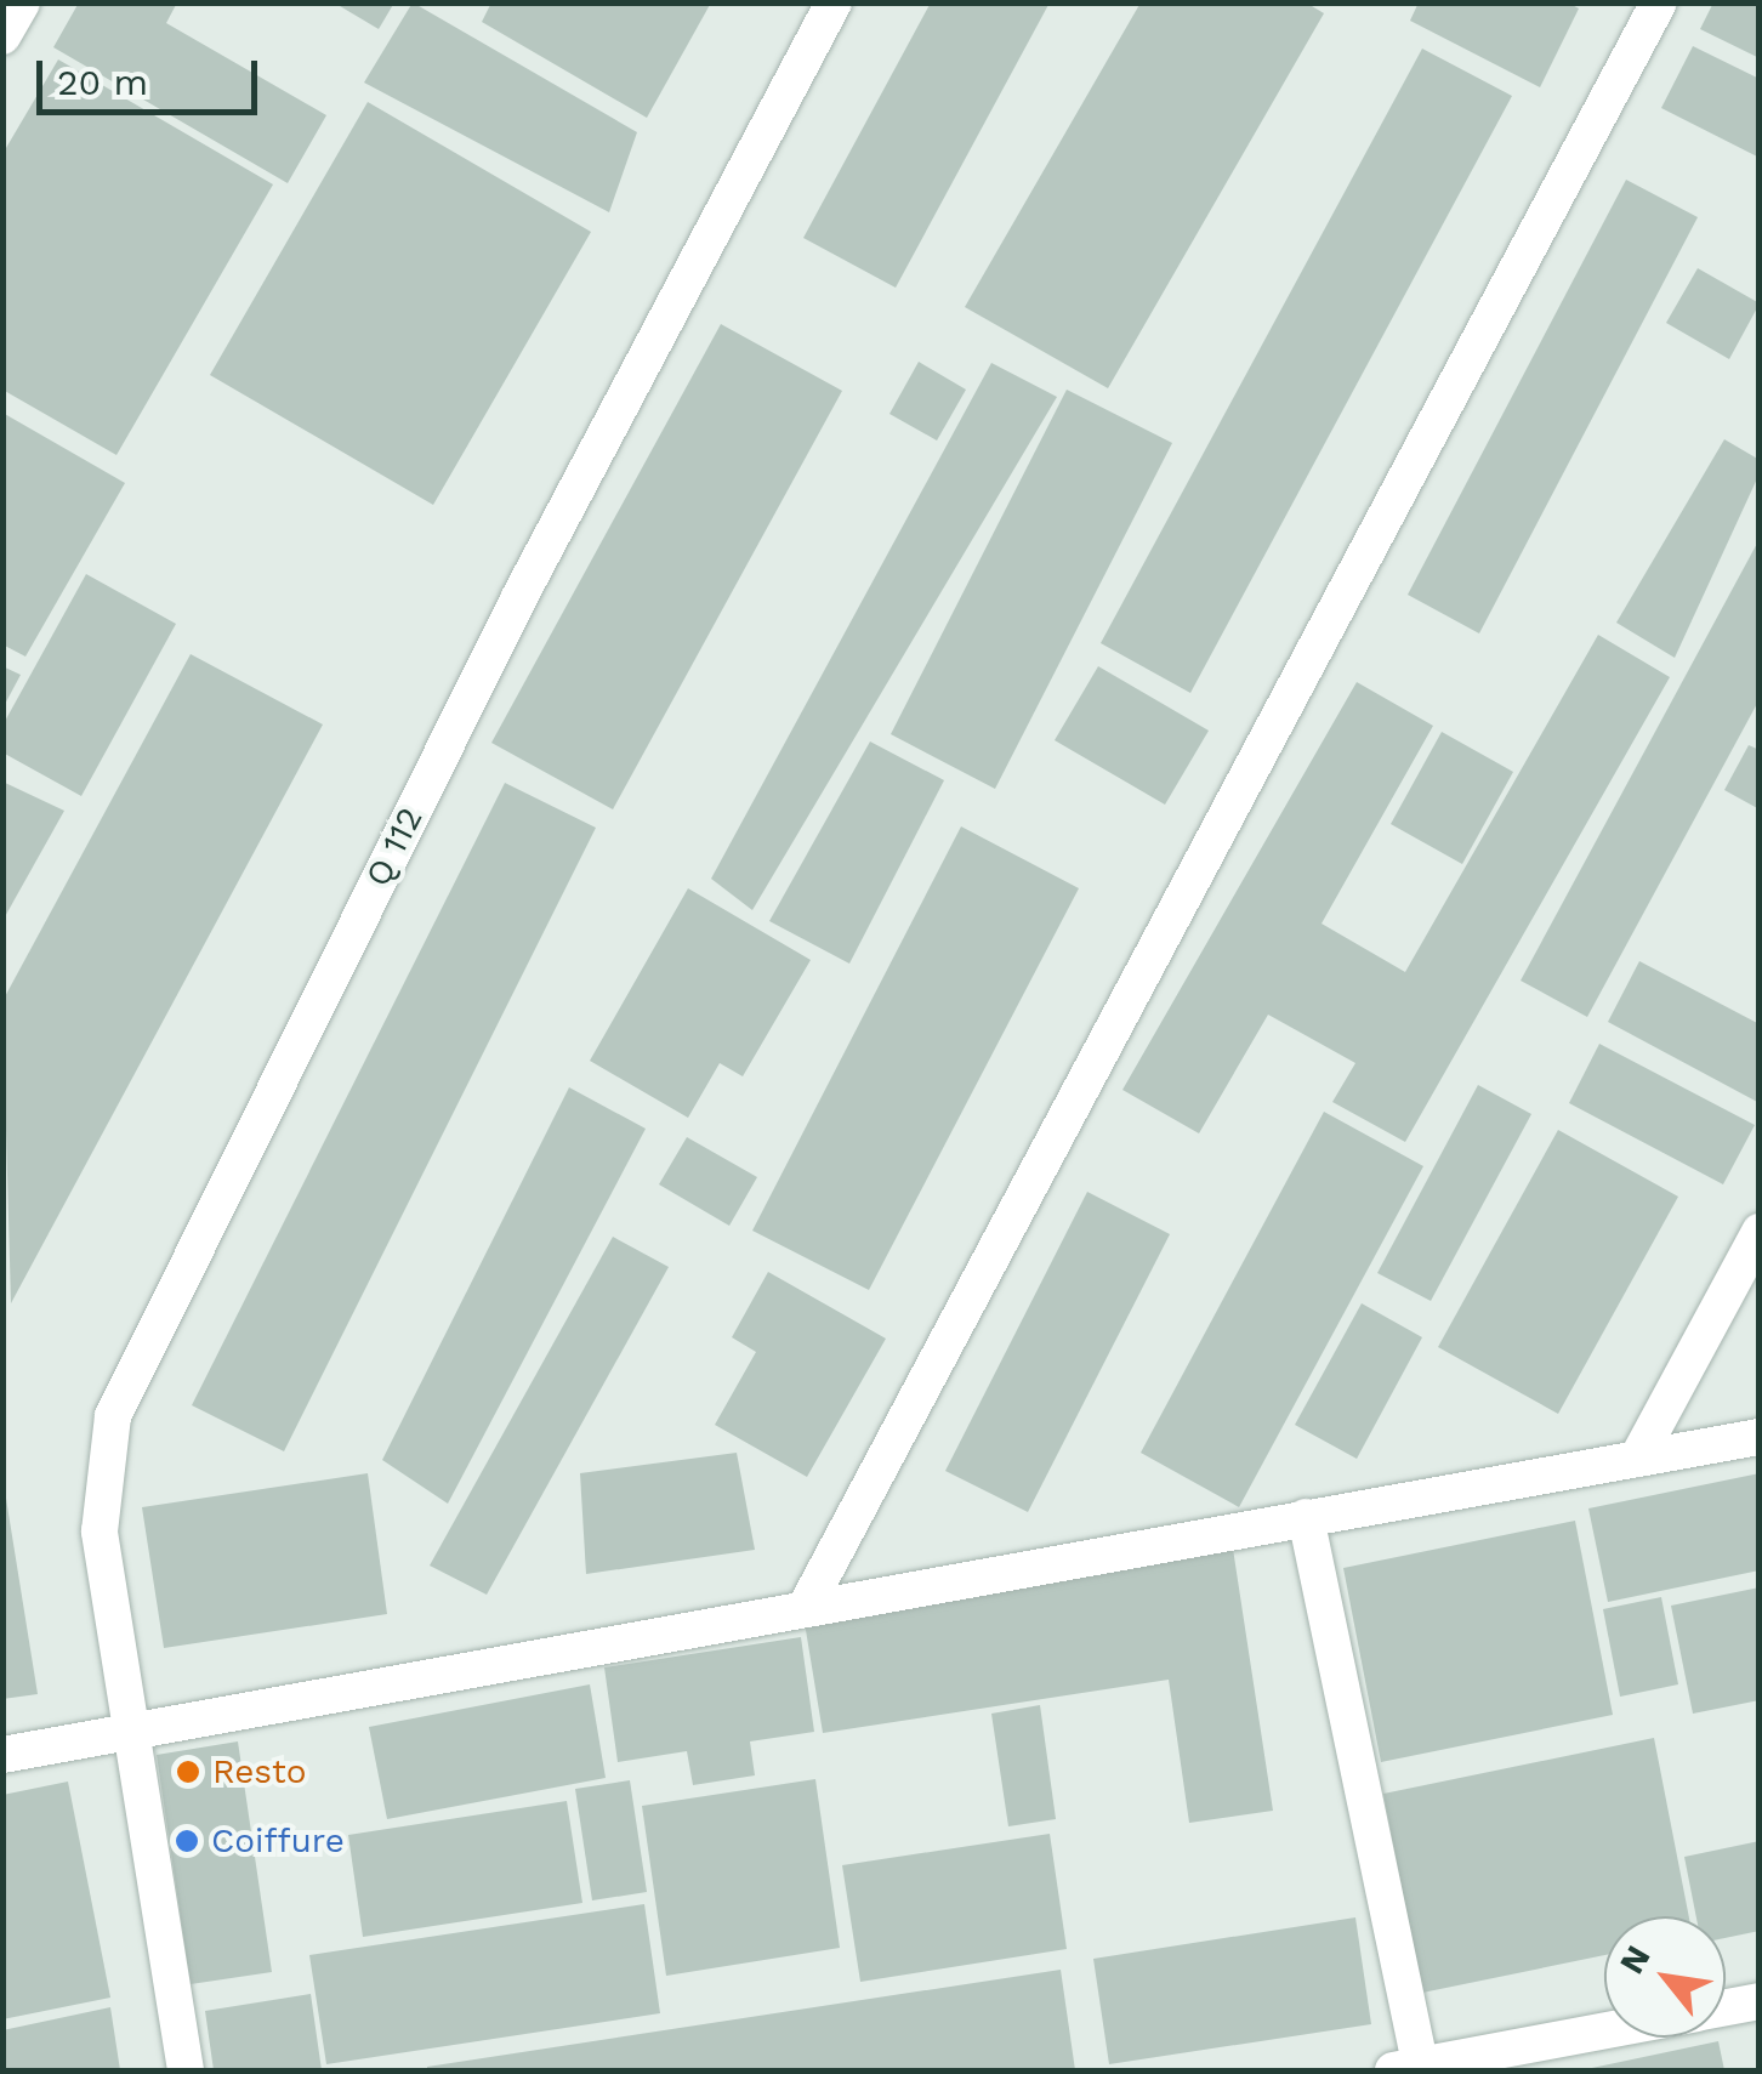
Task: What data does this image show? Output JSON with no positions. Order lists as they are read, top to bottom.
{
  "streets": {
    "street": ["Q 112"]
  },
  "places": ["Resto", "Coiffure"],
  "scale_bar": "20 m",
  "north": "top left"
}
